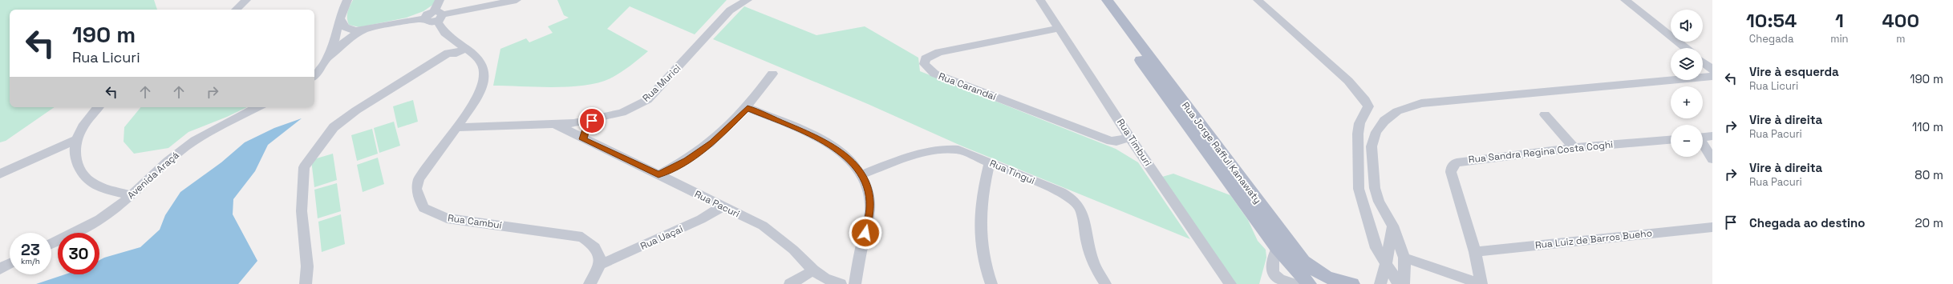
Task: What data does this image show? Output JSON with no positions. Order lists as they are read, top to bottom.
{
  "streets": {
    "main road": ["Rua Jorge Rafful Kanawaty"],
    "street": [
      "Rua Murici",
      "Rua Carandaí",
      "Rua Timburi",
      "Rua Sandra Regina Costa Coghi",
      "Rua Tingui",
      "Avenida Araçá",
      "Rua Pacuri",
      "Rua Cambuí",
      "Rua Uaçai",
      "Rua Luiz de Barros Bueho"
    ]
  },
  "crossings": [
    ["Rua Murici", "Rua Pacuri"],
    ["Rua Murici", "Rua Cambuí"],
    ["Rua Carandaí", "Rua Timburi"],
    ["Rua Sandra Regina Costa Coghi", "Rua Luiz de Barros Bueho"],
    ["Rua Pacuri", "Rua Uaçai"],
    ["Rua Cambuí", "Rua Uaçai"]
  ],
  "page": {
    "eta": [
      "10:54",
      "Chegada",
      "1",
      "min",
      "400",
      "m"
    ],
    "map_buttons": ["+", "−"],
    "turn": ["190 m", "Rua Licuri"],
    "list": [
      {
        "name": "Vire à esquerda",
        "note": "Rua Licuri",
        "value": "190 m"
      },
      {
        "name": "Vire à direita",
        "note": "Rua Pacuri",
        "value": "110 m"
      },
      {
        "name": "Vire à direita",
        "note": "Rua Pacuri",
        "value": "80 m"
      },
      {
        "name": "Chegada ao destino",
        "value": "20 m"
      }
    ],
    "speed": "23 km/h",
    "limit": "30"
  }
}
